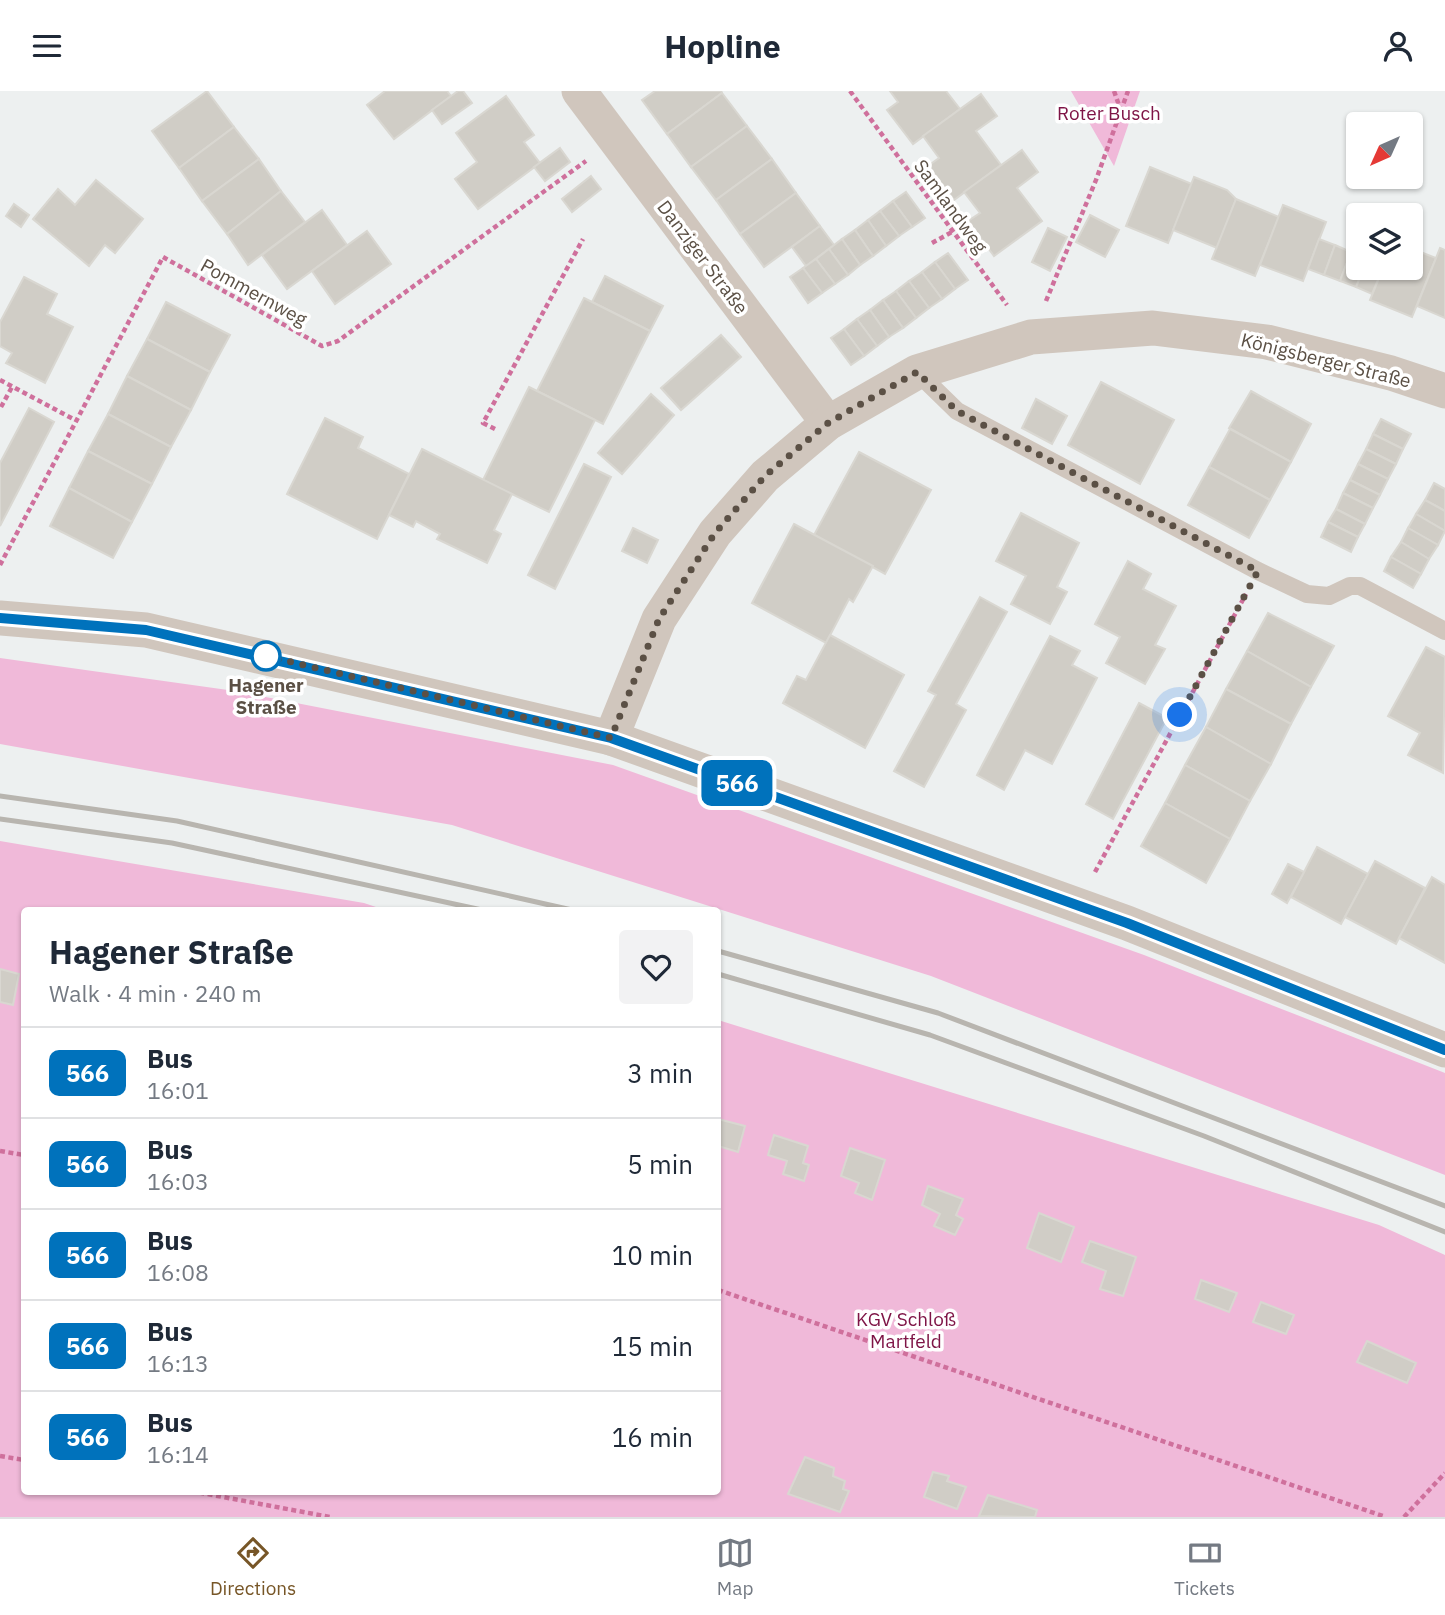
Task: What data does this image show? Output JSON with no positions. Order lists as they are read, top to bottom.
{
  "streets": {
    "street": ["Danziger Straße", "Königsberger Straße"],
    "path": ["Samlandweg", "Pommernweg"]
  },
  "crossings": [
    ["Samlandweg", "Königsberger Straße"],
    ["Danziger Straße", "Pommernweg"],
    ["Danziger Straße", "Königsberger Straße"]
  ],
  "parks": ["Roter Busch", "KGV Schloß Martfeld"],
  "places": ["Hagener Straße"],
  "lines": ["bus line 566"],
  "north": "bottom left",
  "page": {
    "header": "Hopline",
    "on_map": "566",
    "heading": ["Hagener Straße", "Walk · 4 min · 240 m"],
    "list": [
      {
        "mark": "566",
        "name": "Bus",
        "note": "16:01",
        "value": "3 min"
      },
      {
        "mark": "566",
        "name": "Bus",
        "note": "16:03",
        "value": "5 min"
      },
      {
        "mark": "566",
        "name": "Bus",
        "note": "16:08",
        "value": "10 min"
      },
      {
        "mark": "566",
        "name": "Bus",
        "note": "16:13",
        "value": "15 min"
      },
      {
        "mark": "566",
        "name": "Bus",
        "note": "16:14",
        "value": "16 min"
      }
    ],
    "tabs": ["Directions", "Map", "Tickets"]
  }
}
